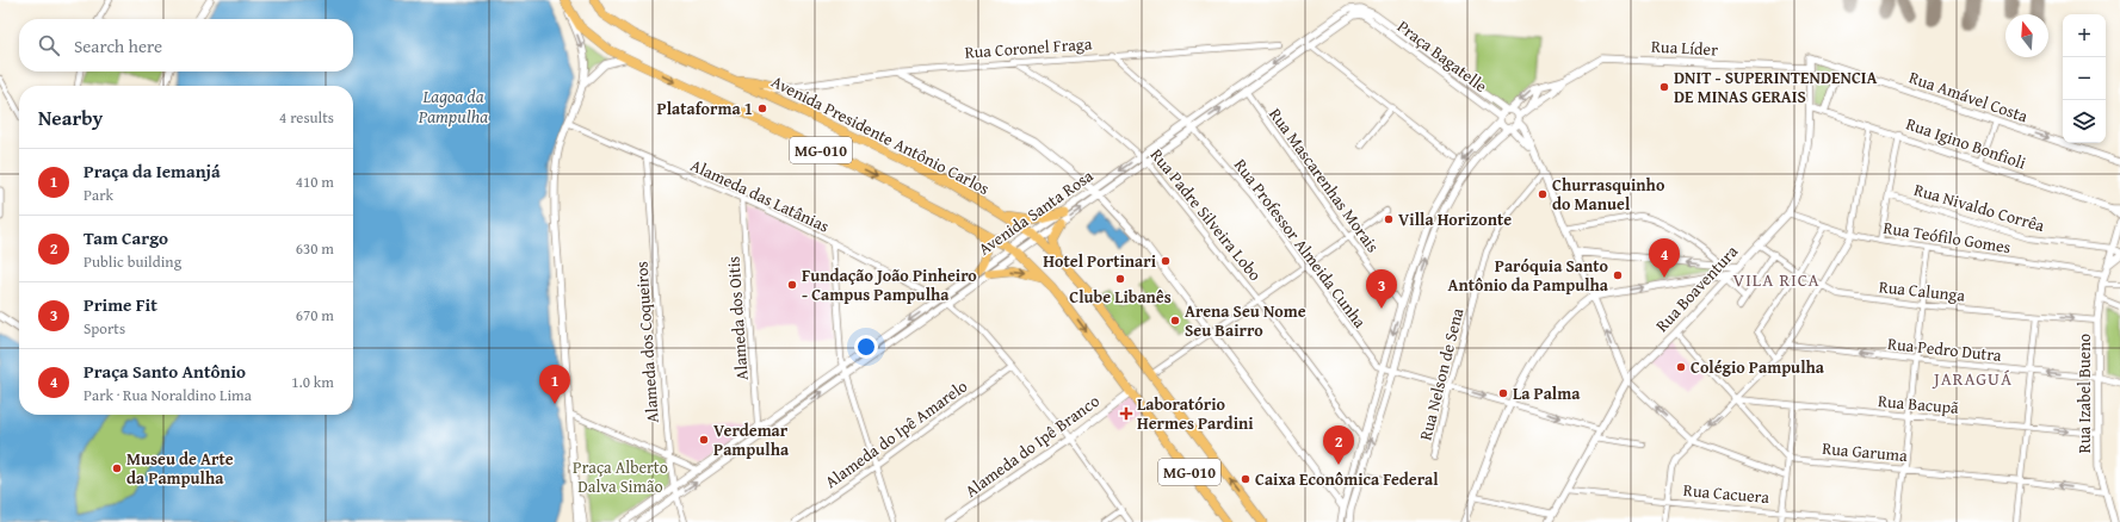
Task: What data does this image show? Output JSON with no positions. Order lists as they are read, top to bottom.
{
  "streets": {
    "highway": ["Avenida Presidente Antônio Carlos", "MG-010"],
    "street": [
      "Rua Coronel Fraga",
      "Rua Líder",
      "Praça Bagatelle",
      "Rua Amável Costa",
      "Rua Igino Bonfioli",
      "Rua Mascarenhas Morais",
      "Alameda das Latânias",
      "Rua Nivaldo Corrêa",
      "Avenida Santa Rosa",
      "Rua Padre Silveira Lobo",
      "Rua Teófilo Gomes",
      "Rua Professor Almeida Cunha",
      "Rua Boaventura",
      "Rua Calunga",
      "Alameda dos Oitis",
      "Alameda dos Coqueiros",
      "Rua Pedro Dutra",
      "Rua Nelson de Sena",
      "Rua Izabel Bueno",
      "Rua Bacupã",
      "Alameda do Ipê Amarelo",
      "Alameda do Ipê Branco",
      "Rua Garuma",
      "Rua Cacuera"
    ]
  },
  "crossings": [
    ["Rua Coronel Fraga", "Avenida Presidente Antônio Carlos"],
    ["Rua Coronel Fraga", "Rua Padre Silveira Lobo"],
    ["Rua Coronel Fraga", "Rua Professor Almeida Cunha"],
    ["Rua Líder", "Praça Bagatelle"],
    ["Rua Líder", "Rua Mascarenhas Morais"],
    ["Rua Líder", "Rua Padre Silveira Lobo"],
    ["Rua Líder", "Rua Professor Almeida Cunha"],
    ["Rua Líder", "Rua Boaventura"],
    ["Praça Bagatelle", "Avenida Santa Rosa"],
    ["Praça Bagatelle", "Rua Boaventura"],
    ["Praça Bagatelle", "Rua Nelson de Sena"],
    ["Rua Amável Costa", "Rua Boaventura"],
    ["Avenida Presidente Antônio Carlos", "Avenida Santa Rosa"],
    ["Rua Igino Bonfioli", "Rua Boaventura"],
    ["MG-010", "Avenida Santa Rosa"],
    ["MG-010", "Alameda do Ipê Branco"],
    ["Rua Mascarenhas Morais", "Avenida Santa Rosa"],
    ["Alameda das Latânias", "Avenida Santa Rosa"],
    ["Alameda das Latânias", "Alameda dos Oitis"],
    ["Alameda das Latânias", "Alameda dos Coqueiros"],
    ["Rua Nivaldo Corrêa", "Rua Izabel Bueno"],
    ["Avenida Santa Rosa", "Rua Padre Silveira Lobo"],
    ["Avenida Santa Rosa", "Rua Professor Almeida Cunha"],
    ["Avenida Santa Rosa", "Alameda dos Oitis"],
    ["Avenida Santa Rosa", "Alameda dos Coqueiros"],
    ["Rua Teófilo Gomes", "Rua Boaventura"],
    ["Rua Teófilo Gomes", "Rua Izabel Bueno"],
    ["Rua Boaventura", "Rua Calunga"],
    ["Rua Boaventura", "Rua Cacuera"],
    ["Rua Calunga", "Rua Izabel Bueno"],
    ["Rua Pedro Dutra", "Rua Izabel Bueno"],
    ["Rua Izabel Bueno", "Rua Bacupã"],
    ["Rua Izabel Bueno", "Rua Garuma"]
  ],
  "one_way": ["Rua Amável Costa", "Rua Pedro Dutra"],
  "districts": ["VILA RICA", "JARAGUÁ"],
  "water": ["Lagoa da Pampulha"],
  "parks": ["Praça Alberto Dalva Simão"],
  "places": {
    "other": [
      "DNIT - SUPERINTENDENCIA DE MINAS GERAIS",
      "Plataforma 1",
      "Churrasquinho do Manuel",
      "Villa Horizonte",
      "Hotel Portinari",
      "Paróquia Santo Antônio da Pampulha",
      "Clube Libanês",
      "Fundação João Pinheiro - Campus Pampulha",
      "Arena Seu Nome Seu Bairro",
      "Colégio Pampulha",
      "La Palma",
      "Verdemar Pampulha",
      "Museu de Arte da Pampulha",
      "Caixa Econômica Federal"
    ],
    "health": ["Laboratório Hermes Pardini"]
  },
  "north": "top",
  "page": {
    "map_buttons": ["+", "−"],
    "search": "Search here",
    "heading": ["Nearby", "4 results"],
    "list": [
      {
        "mark": "1",
        "name": "Praça da Iemanjá",
        "note": "Park",
        "value": "410 m"
      },
      {
        "mark": "2",
        "name": "Tam Cargo",
        "note": "Public building",
        "value": "630 m"
      },
      {
        "mark": "3",
        "name": "Prime Fit",
        "note": "Sports",
        "value": "670 m"
      },
      {
        "mark": "4",
        "name": "Praça Santo Antônio",
        "note": "Park · Rua Noraldino Lima",
        "value": "1.0 km"
      }
    ],
    "pins": [
      "4",
      "3",
      "1",
      "2"
    ]
  }
}
